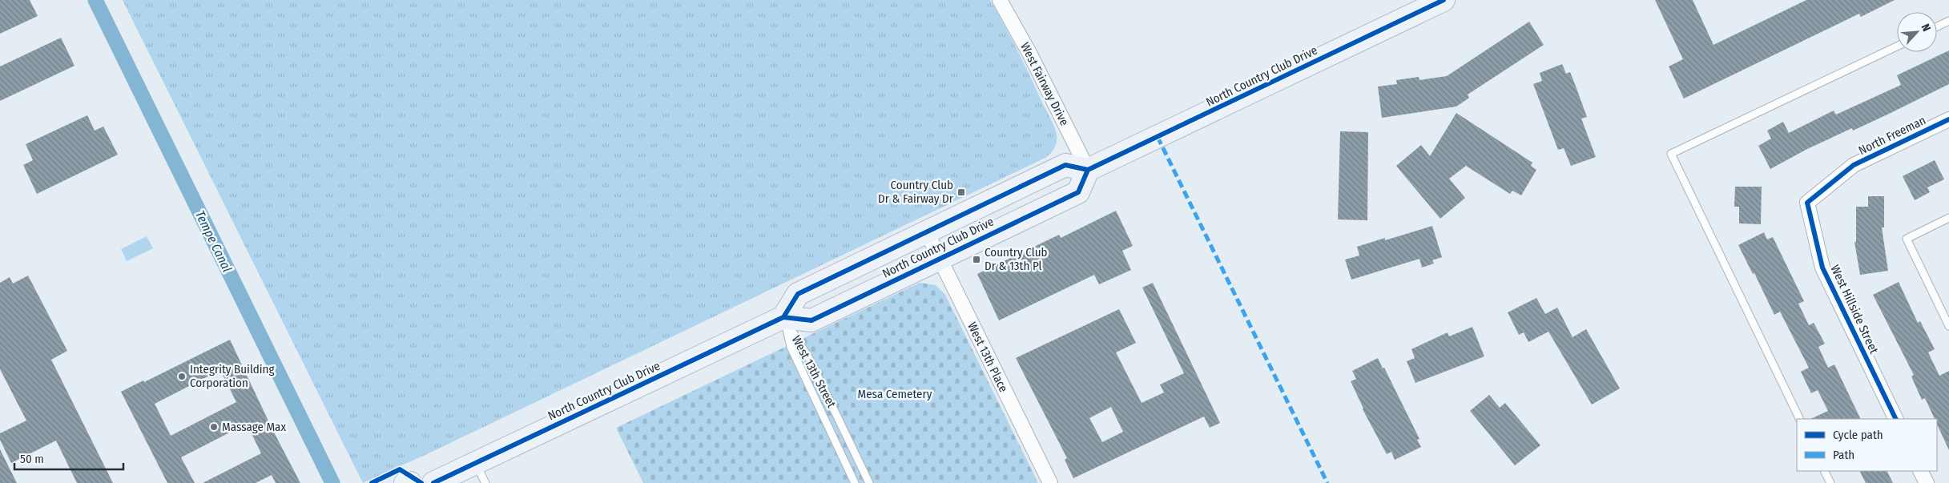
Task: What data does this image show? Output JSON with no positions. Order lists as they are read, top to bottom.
{
  "streets": {
    "main road": ["North Country Club Drive"],
    "street": [
      "West Fairway Drive",
      "North Freeman",
      "West Hillside Street",
      "West 13th Place"
    ],
    "lane": ["West 13th Street"]
  },
  "crossings": [
    ["North Country Club Drive", "West Fairway Drive"],
    ["North Country Club Drive", "West 13th Place"],
    ["North Country Club Drive", "West 13th Street"],
    ["North Freeman", "West Hillside Street"]
  ],
  "water": ["Tempe Canal"],
  "parks": ["Mesa Cemetery"],
  "places": {
    "transit": ["Country Club Dr & Fairway Dr", "Country Club Dr & 13th Pl"],
    "other": ["Integrity Building Corporation", "Massage Max"]
  },
  "legend": ["Cycle path", "Path"],
  "scale_bar": "50 m",
  "north": "top right"
}
